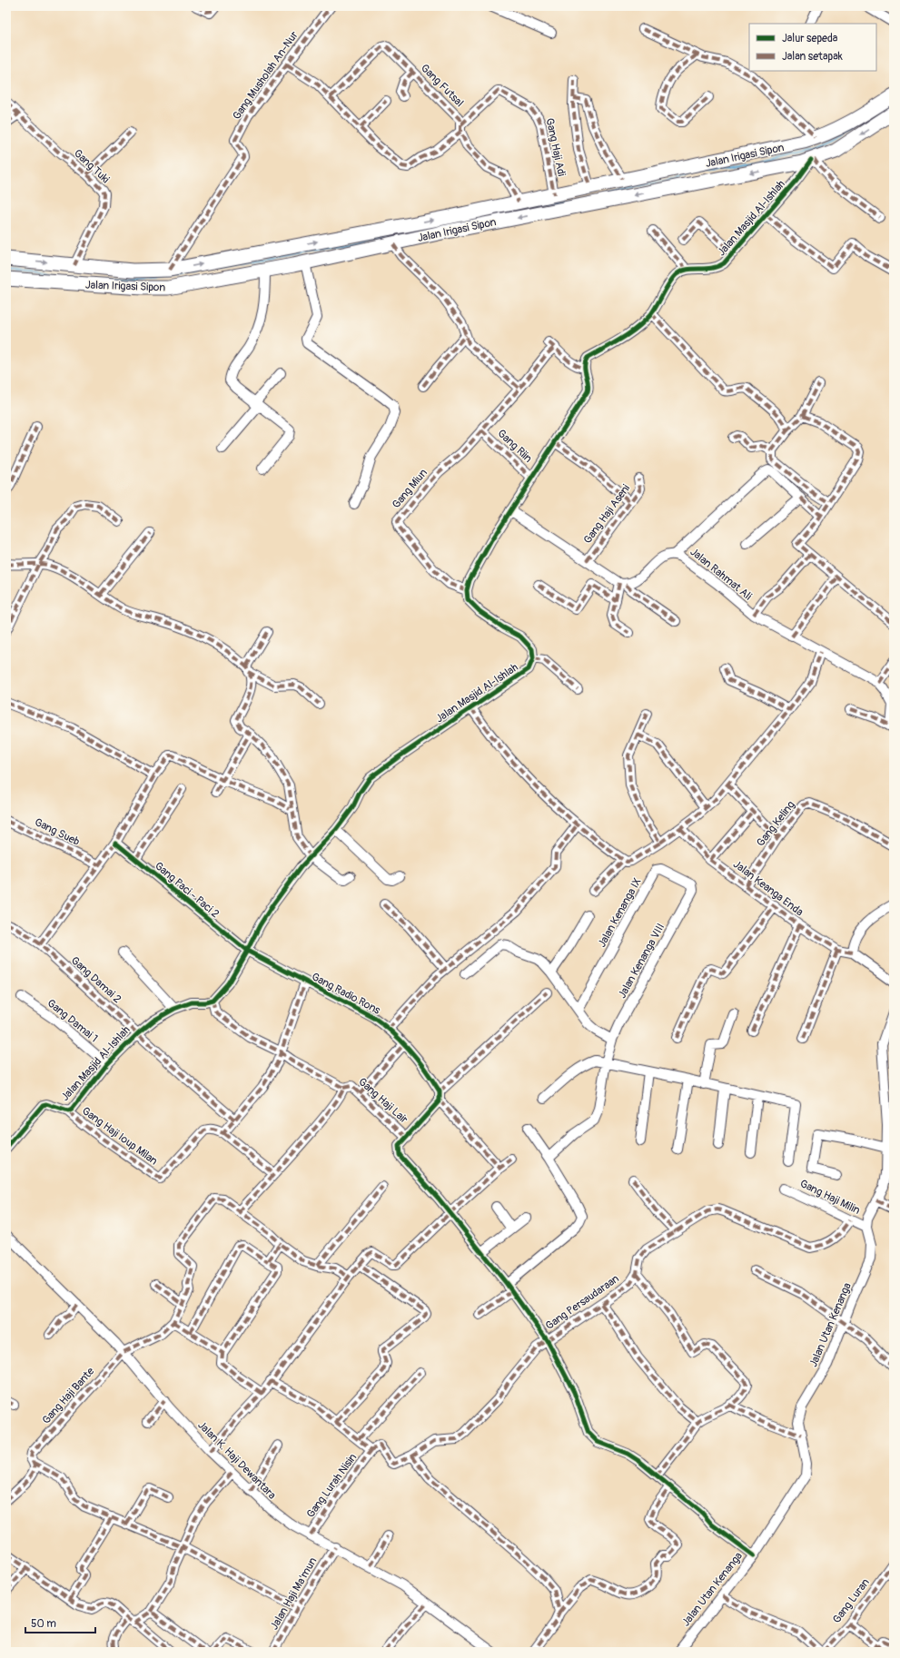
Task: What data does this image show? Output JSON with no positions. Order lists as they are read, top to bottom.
{
  "streets": {
    "street": [
      "Gang Musholah An-Nur",
      "Gang Futsal",
      "Gang Haji Adi",
      "Jalan Irigasi Sipon",
      "Gang Tuki",
      "Jalan Masjid Al-Ishlah",
      "Gang Riin",
      "Gang Miun",
      "Gang Haji Aseni",
      "Jalan Rahmat Ali",
      "Gang Keling",
      "Gang Sueb",
      "Jalan Keanga Enda",
      "Gang Paci - Paci 2",
      "Jalan Kenanga IX",
      "Jalan Kenanga VIII",
      "Gang Damai 2",
      "Gang Radio Rons",
      "Gang Damai 1",
      "Gang Haji Lair",
      "Gang Haji Ioup Milan",
      "Gang Haji Milin",
      "Gang Persaudaraan",
      "Jalan Utan Kenanga",
      "Gang Haji Bante",
      "Jalan K. Haji Dewantara",
      "Gang Lurah Nisin",
      "Jalan Haji Ma'mun",
      "Gang Luran"
    ]
  },
  "crossings": [
    ["Gang Musholah An-Nur", "Jalan Irigasi Sipon"],
    ["Gang Futsal", "Gang Haji Adi"],
    ["Gang Futsal", "Jalan Irigasi Sipon"],
    ["Gang Haji Adi", "Jalan Irigasi Sipon"],
    ["Jalan Irigasi Sipon", "Gang Tuki"],
    ["Jalan Irigasi Sipon", "Jalan Masjid Al-Ishlah"],
    ["Jalan Masjid Al-Ishlah", "Gang Paci - Paci 2"],
    ["Jalan Masjid Al-Ishlah", "Gang Damai 2"],
    ["Jalan Masjid Al-Ishlah", "Gang Radio Rons"],
    ["Jalan Masjid Al-Ishlah", "Gang Damai 1"],
    ["Jalan Masjid Al-Ishlah", "Gang Haji Ioup Milan"],
    ["Gang Riin", "Gang Miun"],
    ["Gang Keling", "Jalan Keanga Enda"],
    ["Gang Paci - Paci 2", "Gang Radio Rons"],
    ["Jalan Kenanga IX", "Jalan Kenanga VIII"],
    ["Gang Haji Milin", "Gang Persaudaraan"],
    ["Gang Haji Milin", "Jalan Utan Kenanga"],
    ["Gang Persaudaraan", "Gang Lurah Nisin"],
    ["Gang Haji Bante", "Jalan K. Haji Dewantara"],
    ["Jalan K. Haji Dewantara", "Gang Lurah Nisin"],
    ["Jalan K. Haji Dewantara", "Jalan Haji Ma'mun"]
  ],
  "legend": ["Jalur sepeda", "Jalan setapak"],
  "scale_bar": "50 m"
}
